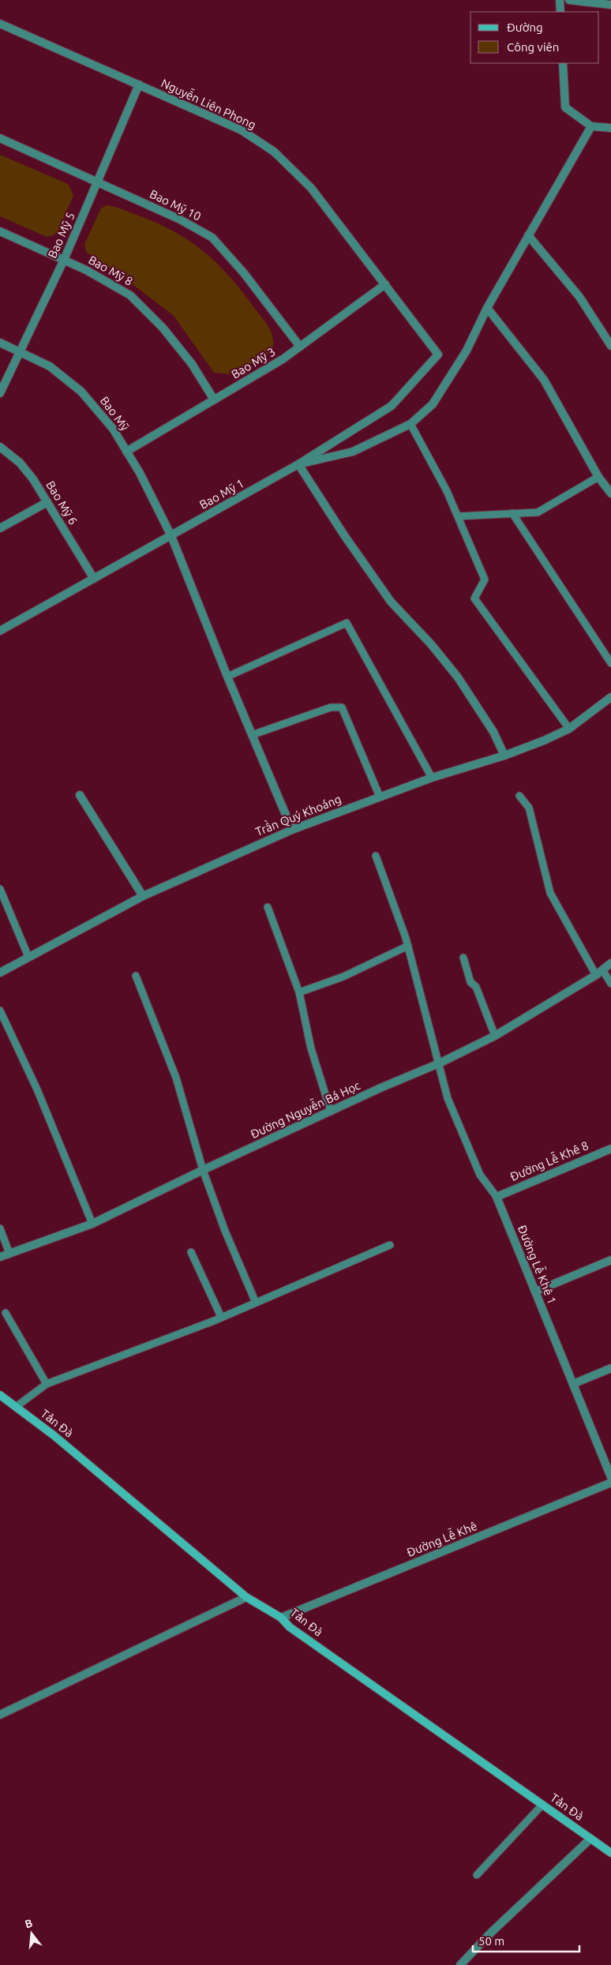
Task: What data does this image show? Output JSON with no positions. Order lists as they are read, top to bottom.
{
  "streets": {
    "main road": ["Tản Đà"],
    "street": [
      "Nguyễn Liên Phong",
      "Bao Mỹ 10",
      "Bao Mỹ 5",
      "Bao Mỹ 8",
      "Bao Mỹ 3",
      "Bao Mỹ",
      "Bao Mỹ 1",
      "Bao Mỹ 6",
      "Trần Quý Khoáng",
      "Đường Nguyễn Bá Học",
      "Đường Lễ Khê 8",
      "Đường Lễ Khê 1",
      "Đường Lễ Khê"
    ]
  },
  "crossings": [
    ["Nguyễn Liên Phong", "Bao Mỹ 5"],
    ["Nguyễn Liên Phong", "Bao Mỹ 3"],
    ["Nguyễn Liên Phong", "Bao Mỹ 1"],
    ["Bao Mỹ 10", "Bao Mỹ 5"],
    ["Bao Mỹ 10", "Bao Mỹ 3"],
    ["Bao Mỹ 5", "Bao Mỹ 8"],
    ["Bao Mỹ 5", "Bao Mỹ"],
    ["Bao Mỹ 8", "Bao Mỹ 3"],
    ["Bao Mỹ 3", "Bao Mỹ"],
    ["Bao Mỹ", "Bao Mỹ 1"],
    ["Bao Mỹ", "Trần Quý Khoáng"],
    ["Bao Mỹ 1", "Bao Mỹ 6"],
    ["Đường Nguyễn Bá Học", "Đường Lễ Khê 1"],
    ["Đường Lễ Khê 8", "Đường Lễ Khê 1"],
    ["Tản Đà", "Đường Lễ Khê"]
  ],
  "legend": ["Đường", "Công viên"],
  "scale_bar": "50 m",
  "north": "top"
}
